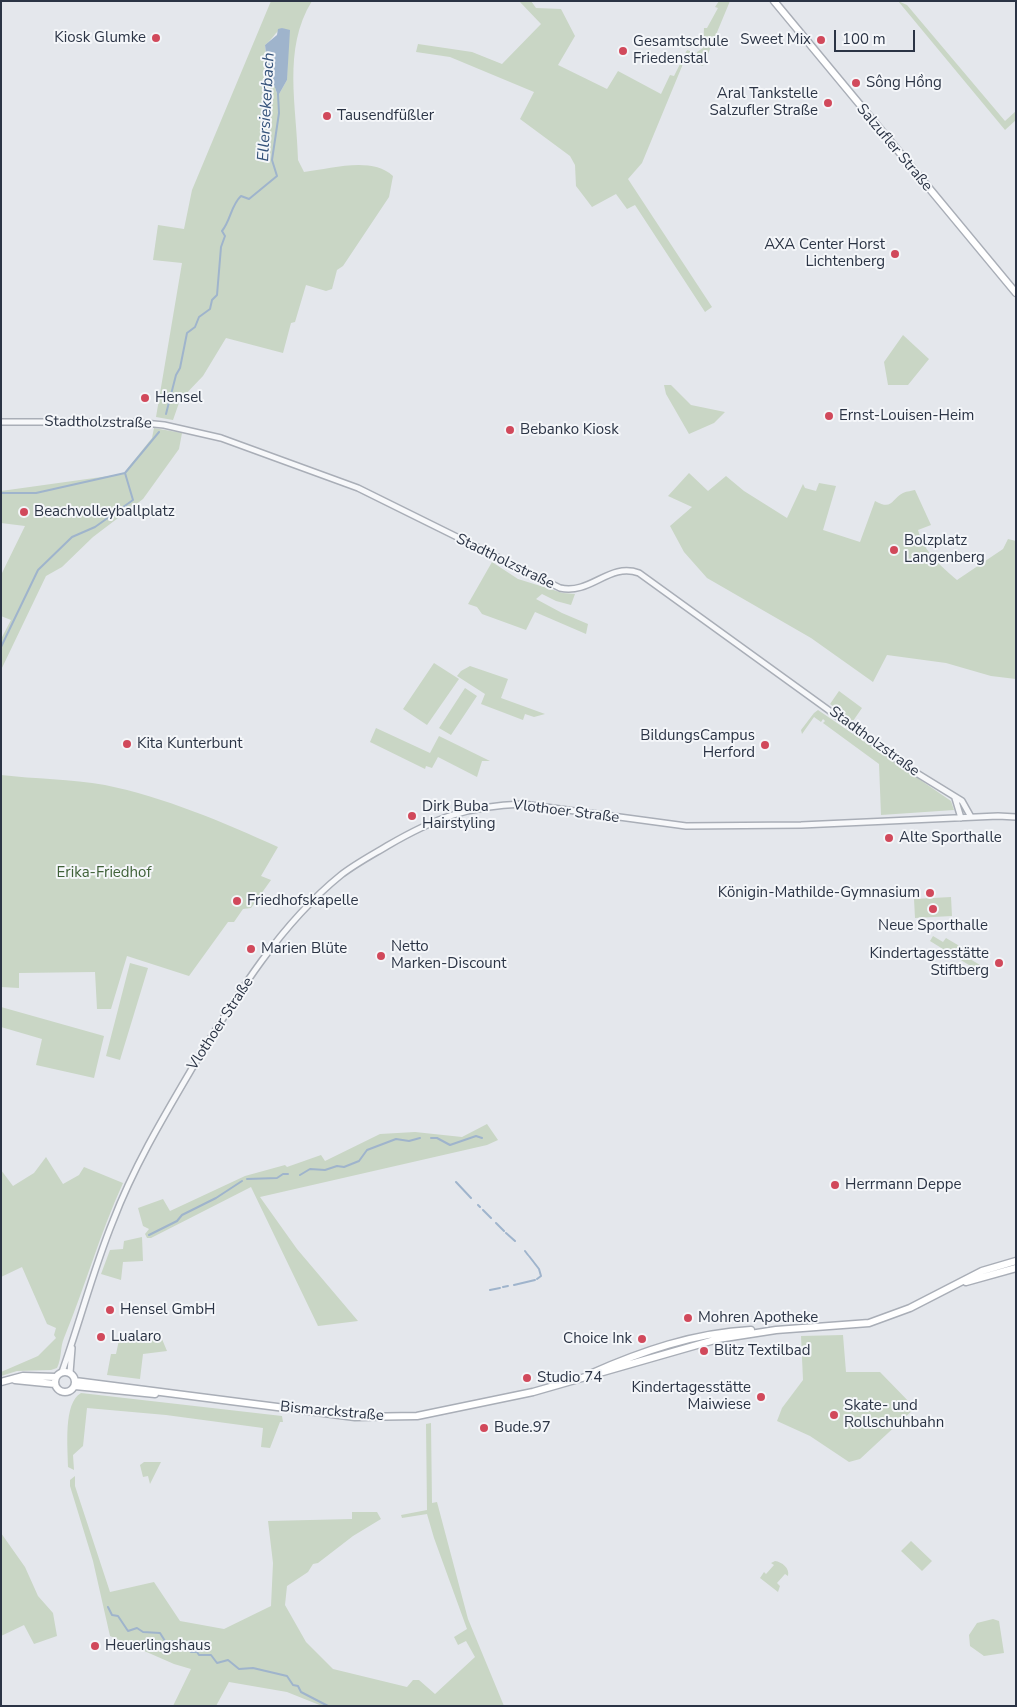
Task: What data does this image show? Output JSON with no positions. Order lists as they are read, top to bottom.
{
  "streets": {
    "main road": ["Salzufler Straße", "Bismarckstraße"],
    "street": ["Stadtholzstraße", "Vlothoer Straße"]
  },
  "crossings": [
    ["Stadtholzstraße", "Vlothoer Straße"],
    ["Vlothoer Straße", "Bismarckstraße"]
  ],
  "water": ["Ellersiekerbach"],
  "parks": ["Erika-Friedhof"],
  "places": [
    "Kiosk Glumke",
    "Sweet Mix",
    "Gesamtschule Friedenstal",
    "Sông Hồng",
    "Aral Tankstelle Salzufler Straße",
    "Tausendfüßler",
    "AXA Center Horst Lichtenberg",
    "Hensel",
    "Ernst-Louisen-Heim",
    "Bebanko Kiosk",
    "Beachvolleyballplatz",
    "Bolzplatz Langenberg",
    "Kita Kunterbunt",
    "BildungsCampus Herford",
    "Dirk Buba Hairstyling",
    "Alte Sporthalle",
    "Königin-Mathilde-Gymnasium",
    "Friedhofskapelle",
    "Neue Sporthalle",
    "Marien Blüte",
    "Netto Marken-Discount",
    "Kindertagesstätte Stiftberg",
    "Herrmann Deppe",
    "Hensel GmbH",
    "Mohren Apotheke",
    "Lualaro",
    "Choice Ink",
    "Blitz Textilbad",
    "Studio 74",
    "Kindertagesstätte Maiwiese",
    "Skate- und Rollschuhbahn",
    "Bude.97",
    "Heuerlingshaus"
  ],
  "scale_bar": "100 m"
}
